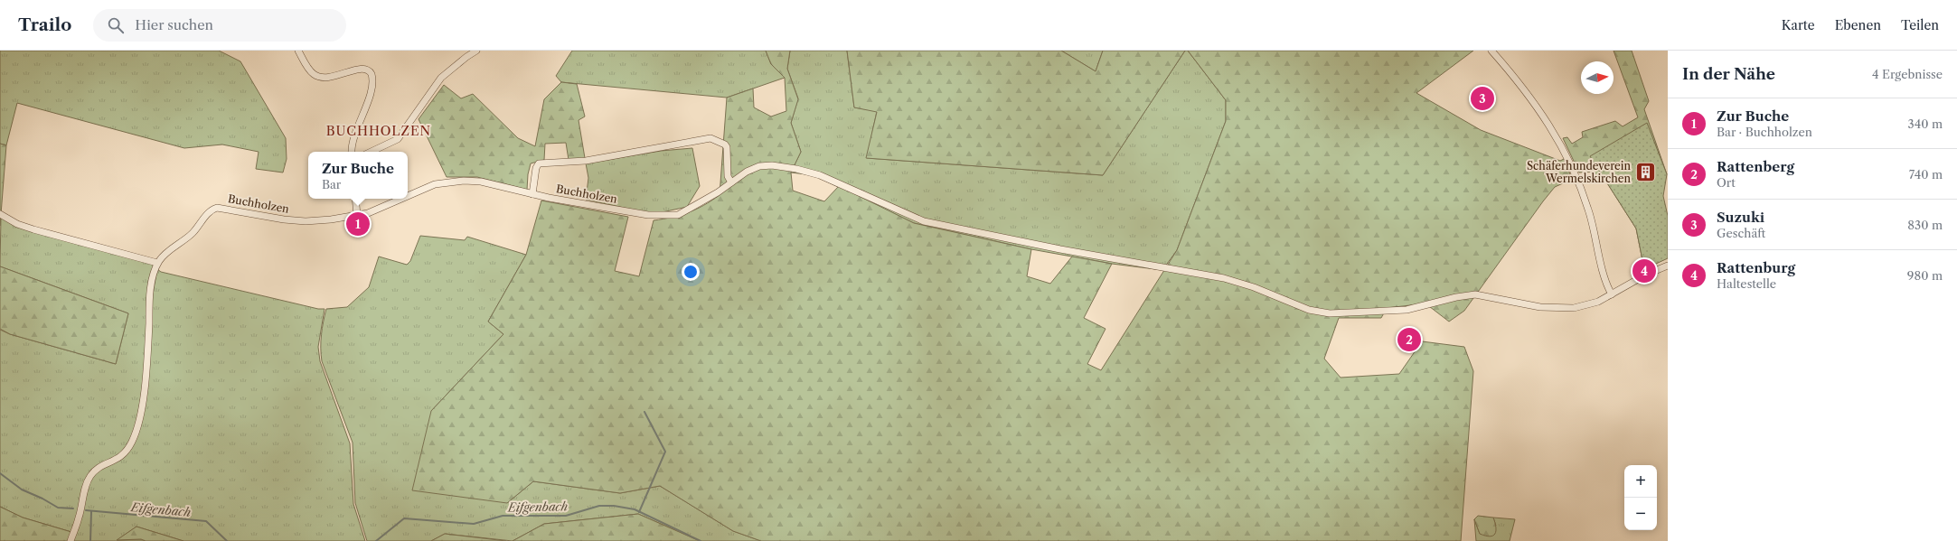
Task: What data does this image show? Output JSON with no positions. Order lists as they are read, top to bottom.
{
  "streets": {
    "street": ["Buchholzen"]
  },
  "districts": ["BUCHHOLZEN"],
  "water": ["Eifgenbach"],
  "places": {
    "building": ["Schäferhundeverein Wermelskirchen"]
  },
  "north": "right",
  "page": {
    "header": "Trailo",
    "search": "Hier suchen",
    "nav": ["Karte", "Ebenen", "Teilen"],
    "heading": ["In der Nähe", "4 Ergebnisse"],
    "pins": [
      "3",
      "1",
      "4",
      "2"
    ],
    "list": [
      {
        "mark": "1",
        "name": "Zur Buche",
        "note": "Bar · Buchholzen",
        "value": "340 m"
      },
      {
        "mark": "2",
        "name": "Rattenberg",
        "note": "Ort",
        "value": "740 m"
      },
      {
        "mark": "3",
        "name": "Suzuki",
        "note": "Geschäft",
        "value": "830 m"
      },
      {
        "mark": "4",
        "name": "Rattenburg",
        "note": "Haltestelle",
        "value": "980 m"
      }
    ],
    "popup": ["Zur Buche", "Bar"],
    "map_buttons": ["+", "−"]
  }
}
